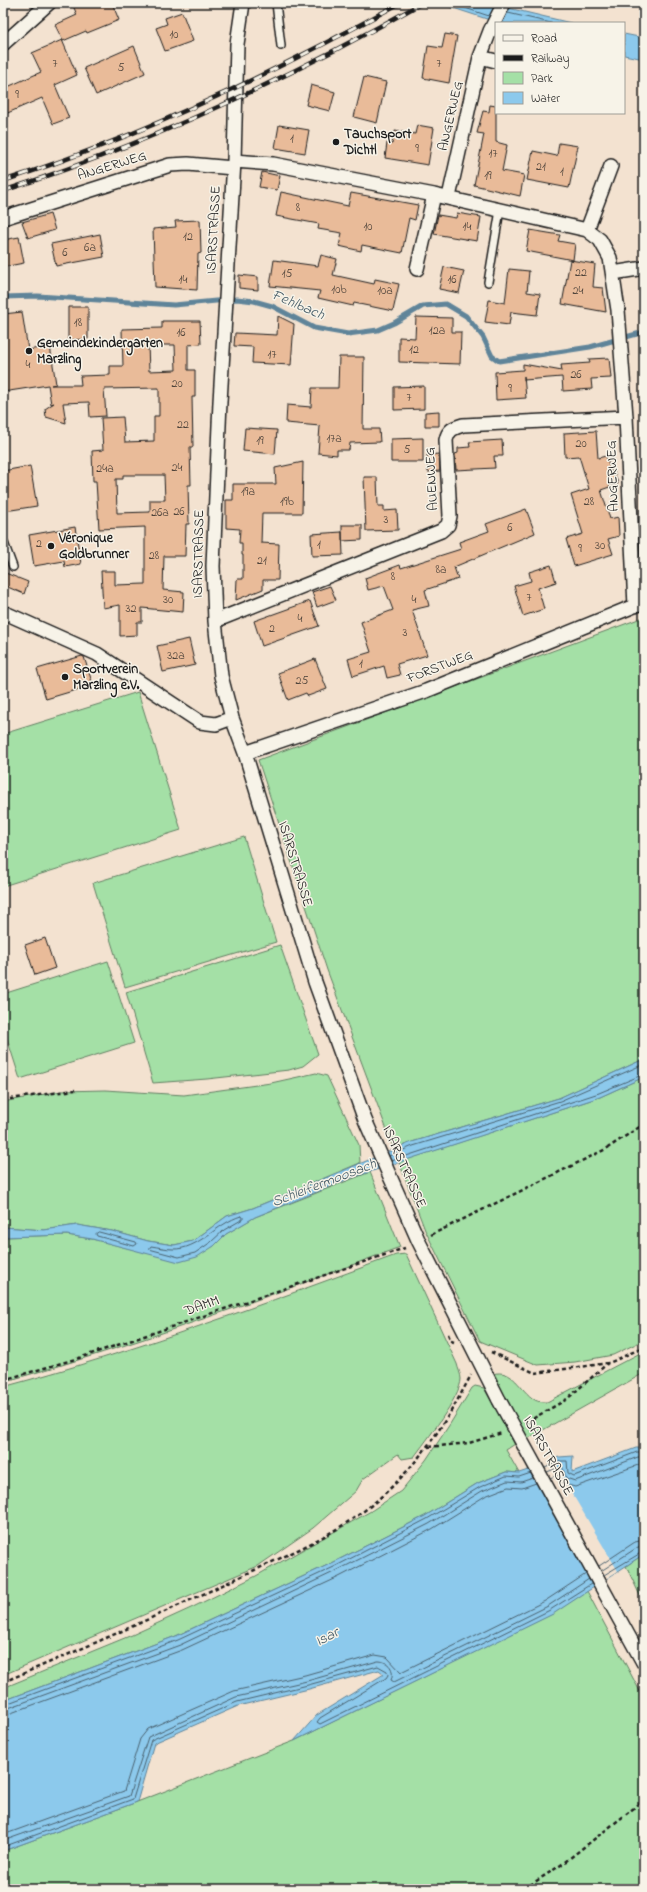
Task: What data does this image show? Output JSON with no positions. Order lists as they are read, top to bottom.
{
  "streets": {
    "street": [
      "ANGERWEG",
      "ISARSTRASSE",
      "AUENWEG",
      "FORSTWEG"
    ],
    "path": ["DAMM"]
  },
  "crossings": [
    ["ANGERWEG", "ISARSTRASSE"],
    ["ANGERWEG", "AUENWEG"],
    ["ANGERWEG", "FORSTWEG"],
    ["ISARSTRASSE", "AUENWEG"],
    ["ISARSTRASSE", "FORSTWEG"]
  ],
  "water": ["Fehlbach", "Schleifermoosach", "Isar"],
  "places": [
    "Tauchsport Dichtl",
    "Gemeindekindergarten Marzling",
    "Véronique Goldbrunner",
    "Sportverein Marzling e.V."
  ],
  "house_numbers": [
    "10",
    "7",
    "7",
    "5",
    "9",
    "1",
    "9",
    "17",
    "21",
    "1",
    "19",
    "8",
    "10",
    "14",
    "12",
    "6a",
    "6",
    "22",
    "15",
    "14",
    "16",
    "10b",
    "10a",
    "24",
    "18",
    "12a",
    "16",
    "12",
    "17",
    "4",
    "26",
    "20",
    "9",
    "7",
    "22",
    "17a",
    "19",
    "20",
    "5",
    "24",
    "24a",
    "19a",
    "19b",
    "28",
    "26",
    "26a",
    "3",
    "6",
    "2",
    "1",
    "30",
    "9",
    "28",
    "21",
    "8a",
    "8",
    "7",
    "30",
    "4",
    "32",
    "4",
    "2",
    "3",
    "32a",
    "1",
    "25"
  ],
  "legend": [
    "Road",
    "Railway",
    "Park",
    "Water"
  ]
}
